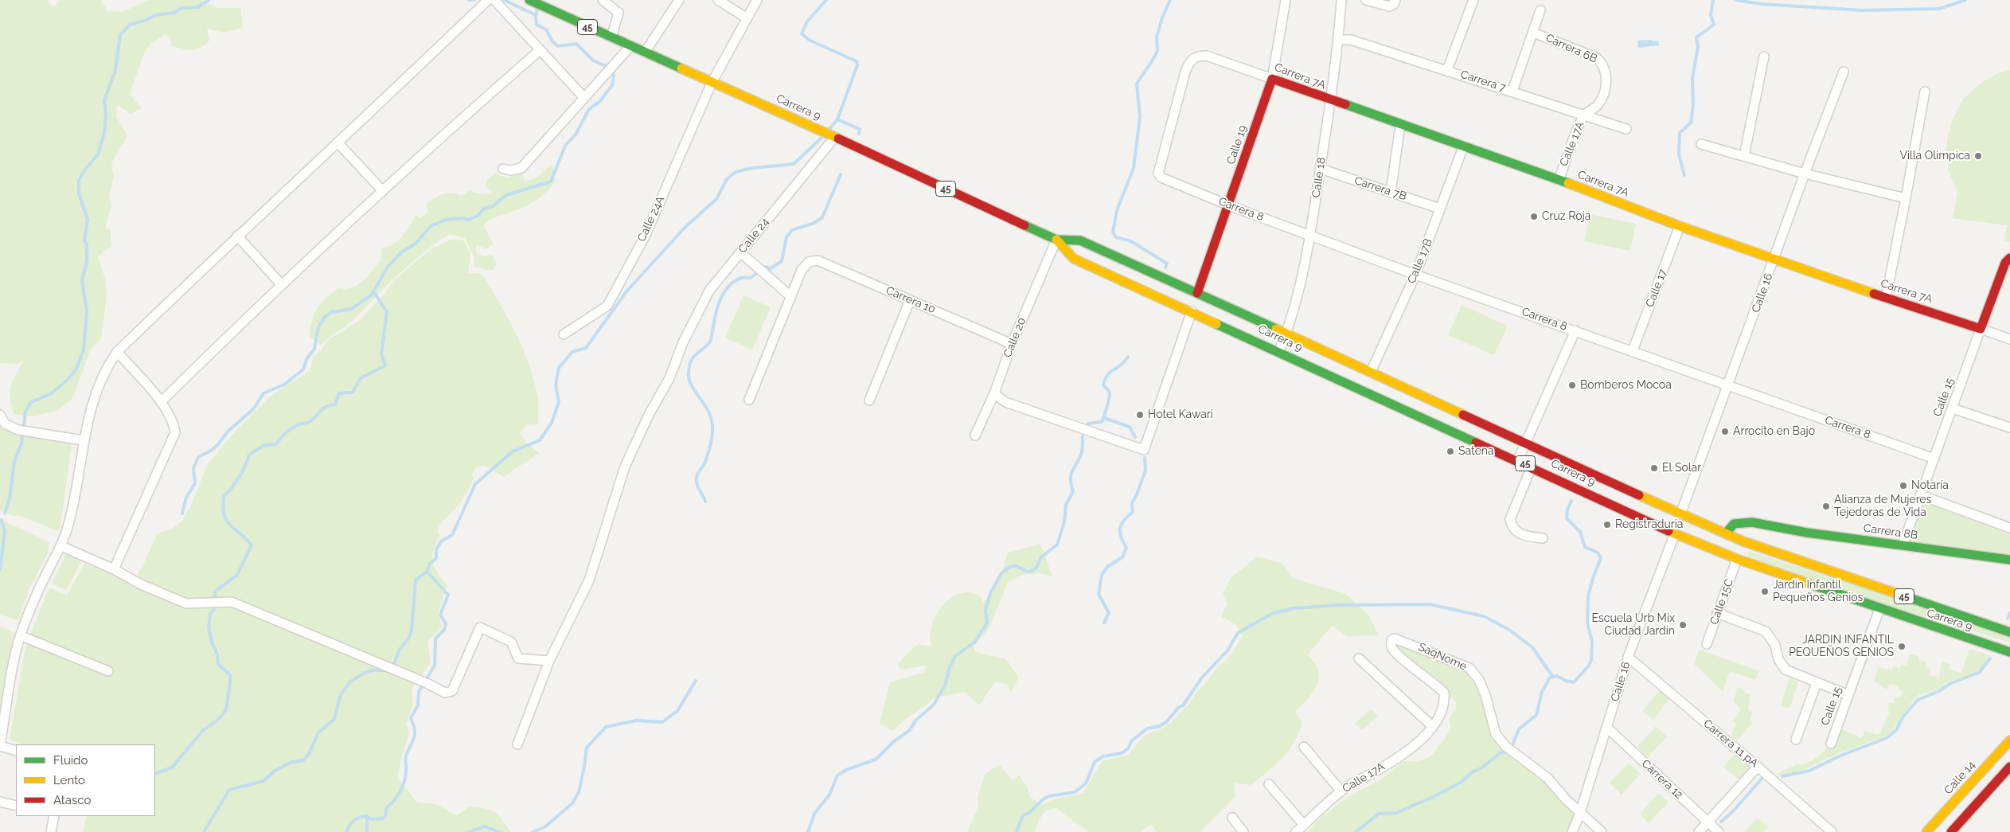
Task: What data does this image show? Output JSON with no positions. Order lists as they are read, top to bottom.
{
  "streets": {
    "main road": [
      "45",
      "Carrera 7A",
      "Carrera 9",
      "Calle 19",
      "Calle 15",
      "Carrera 8B",
      "Calle 14"
    ],
    "street": [
      "Carrera 6B",
      "Carrera 7",
      "Calle 17A",
      "Calle 18",
      "Carrera 7B",
      "Carrera 8",
      "Calle 24A",
      "Calle 24",
      "Calle 17B",
      "Calle 17",
      "Calle 16",
      "Carrera 10",
      "Calle 20",
      "Calle 15C",
      "SaqNome",
      "Carrera 11 pA",
      "Carrera 12"
    ]
  },
  "crossings": [
    ["Carrera 6B", "Calle 17A"],
    ["Carrera 7A", "Calle 17A"],
    ["Carrera 7A", "Calle 19"],
    ["Carrera 7A", "Calle 18"],
    ["Carrera 7A", "Carrera 8"],
    ["Carrera 7A", "Calle 17B"],
    ["Carrera 7A", "Calle 17"],
    ["Carrera 7A", "Calle 16"],
    ["Carrera 7A", "Calle 15"],
    ["Carrera 7", "Calle 17A"],
    ["Carrera 7", "Calle 18"],
    ["Carrera 9", "Calle 19"],
    ["Carrera 9", "Calle 18"],
    ["Carrera 9", "Calle 24A"],
    ["Carrera 9", "Calle 24"],
    ["Carrera 9", "Calle 17B"],
    ["Carrera 9", "Calle 16"],
    ["Carrera 9", "Calle 20"],
    ["Carrera 9", "Calle 15"],
    ["Carrera 9", "Carrera 8B"],
    ["Carrera 9", "Calle 15C"],
    ["Calle 17A", "SaqNome"],
    ["Calle 19", "Carrera 8"],
    ["Calle 18", "Carrera 7B"],
    ["Calle 18", "Carrera 8"],
    ["Carrera 7B", "Calle 17B"],
    ["Carrera 8", "Calle 17B"],
    ["Carrera 8", "Calle 17"],
    ["Carrera 8", "Calle 16"],
    ["Carrera 8", "Calle 15"],
    ["Calle 16", "SaqNome"],
    ["Calle 16", "Carrera 11 pA"],
    ["Calle 16", "Carrera 12"],
    ["Carrera 10", "Calle 20"],
    ["Calle 15", "Carrera 8B"]
  ],
  "places": [
    "Villa Olimpica",
    "Cruz Roja",
    "Bomberos Mocoa",
    "Hotel Kawari",
    "Arrocito en Bajo",
    "Satena",
    "El Solar",
    "Notaría",
    "Alianza de Mujeres Tejedoras de Vida",
    "Registraduria",
    "Jardín Infantil Pequeños Genios",
    "Escuela Urb Mix Ciudad Jardín",
    "JARDIN INFANTIL PEQUEÑOS GENIOS"
  ],
  "legend": ["Fluido", "Lento", "Atasco"]
}
